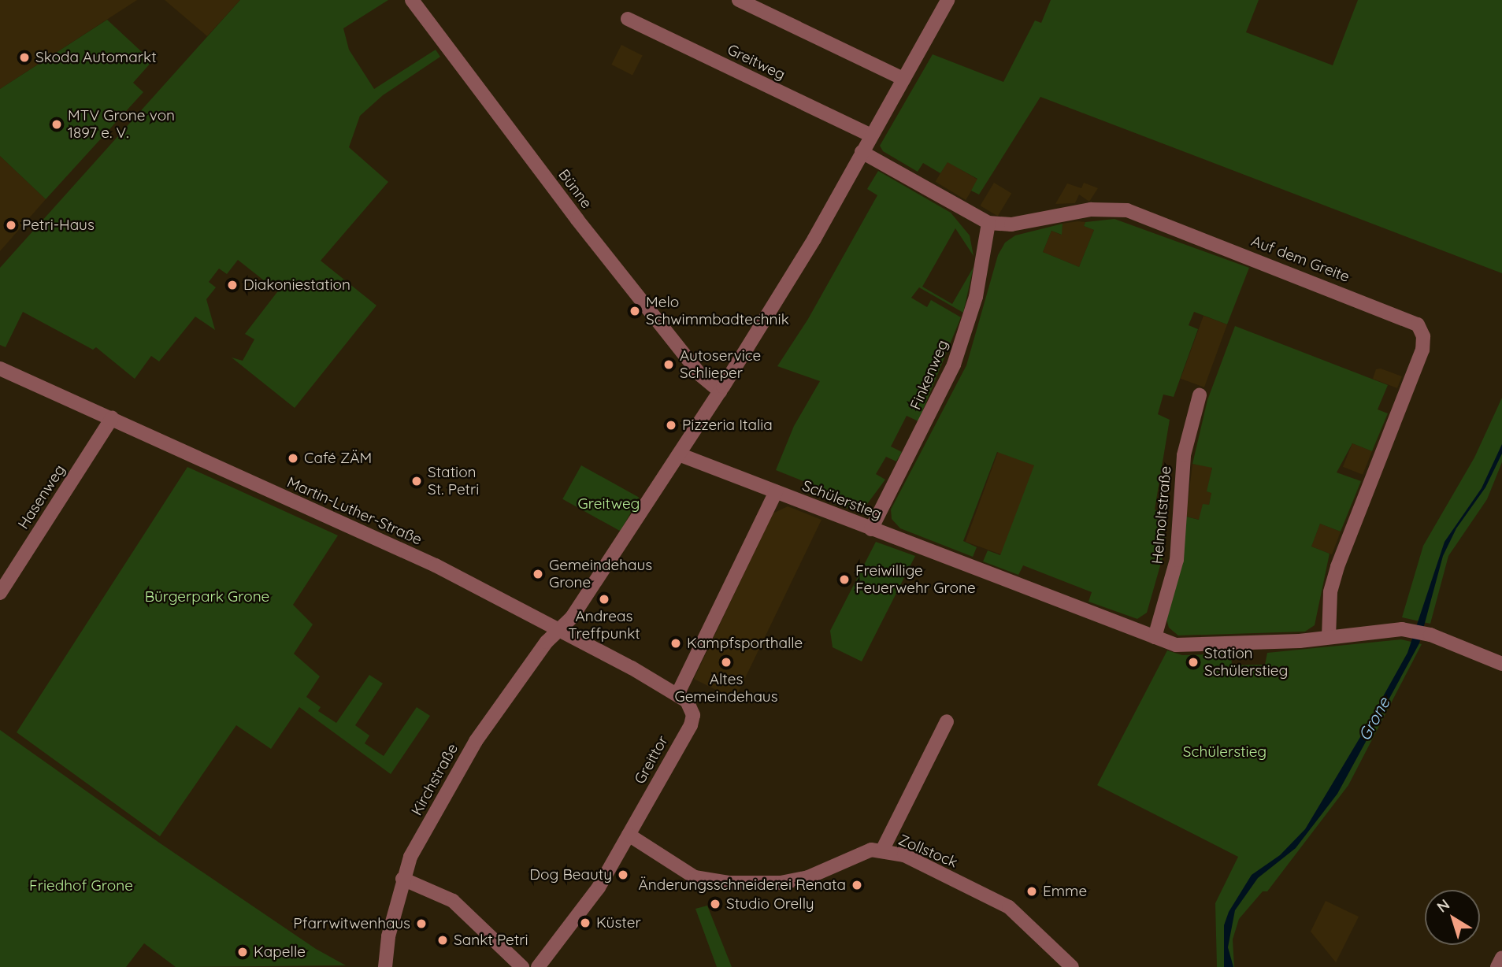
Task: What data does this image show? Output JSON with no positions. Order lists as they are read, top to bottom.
{
  "streets": {
    "street": [
      "Greitweg",
      "Bünne",
      "Auf dem Greite",
      "Finkenweg",
      "Hasenweg",
      "Schülerstieg",
      "Martin-Luther-Straße",
      "Helmoltstraße",
      "Greittor",
      "Kirchstraße",
      "Zollstock"
    ]
  },
  "crossings": [
    ["Auf dem Greite", "Finkenweg"],
    ["Auf dem Greite", "Schülerstieg"],
    ["Finkenweg", "Schülerstieg"],
    ["Hasenweg", "Martin-Luther-Straße"],
    ["Schülerstieg", "Helmoltstraße"],
    ["Martin-Luther-Straße", "Greittor"],
    ["Martin-Luther-Straße", "Kirchstraße"],
    ["Greittor", "Zollstock"]
  ],
  "water": ["Grone"],
  "parks": [
    "Greitweg",
    "Bürgerpark Grone",
    "Schülerstieg",
    "Friedhof Grone"
  ],
  "places": [
    "Skoda Automarkt",
    "MTV Grone von 1897 e. V.",
    "Petri-Haus",
    "Diakoniestation",
    "Melo Schwimmbadtechnik",
    "Autoservice Schlieper",
    "Pizzeria Italia",
    "Café ZÄM",
    "Station St. Petri",
    "Gemeindehaus Grone",
    "Freiwillige Feuerwehr Grone",
    "Andreas Treffpunkt",
    "Kampfsporthalle",
    "Altes Gemeindehaus",
    "Station Schülerstieg",
    "Dog Beauty",
    "Änderungsschneiderei Renata",
    "Emme",
    "Studio Orelly",
    "Küster",
    "Pfarrwitwenhaus",
    "Sankt Petri",
    "Kapelle"
  ],
  "north": "top left"
}
